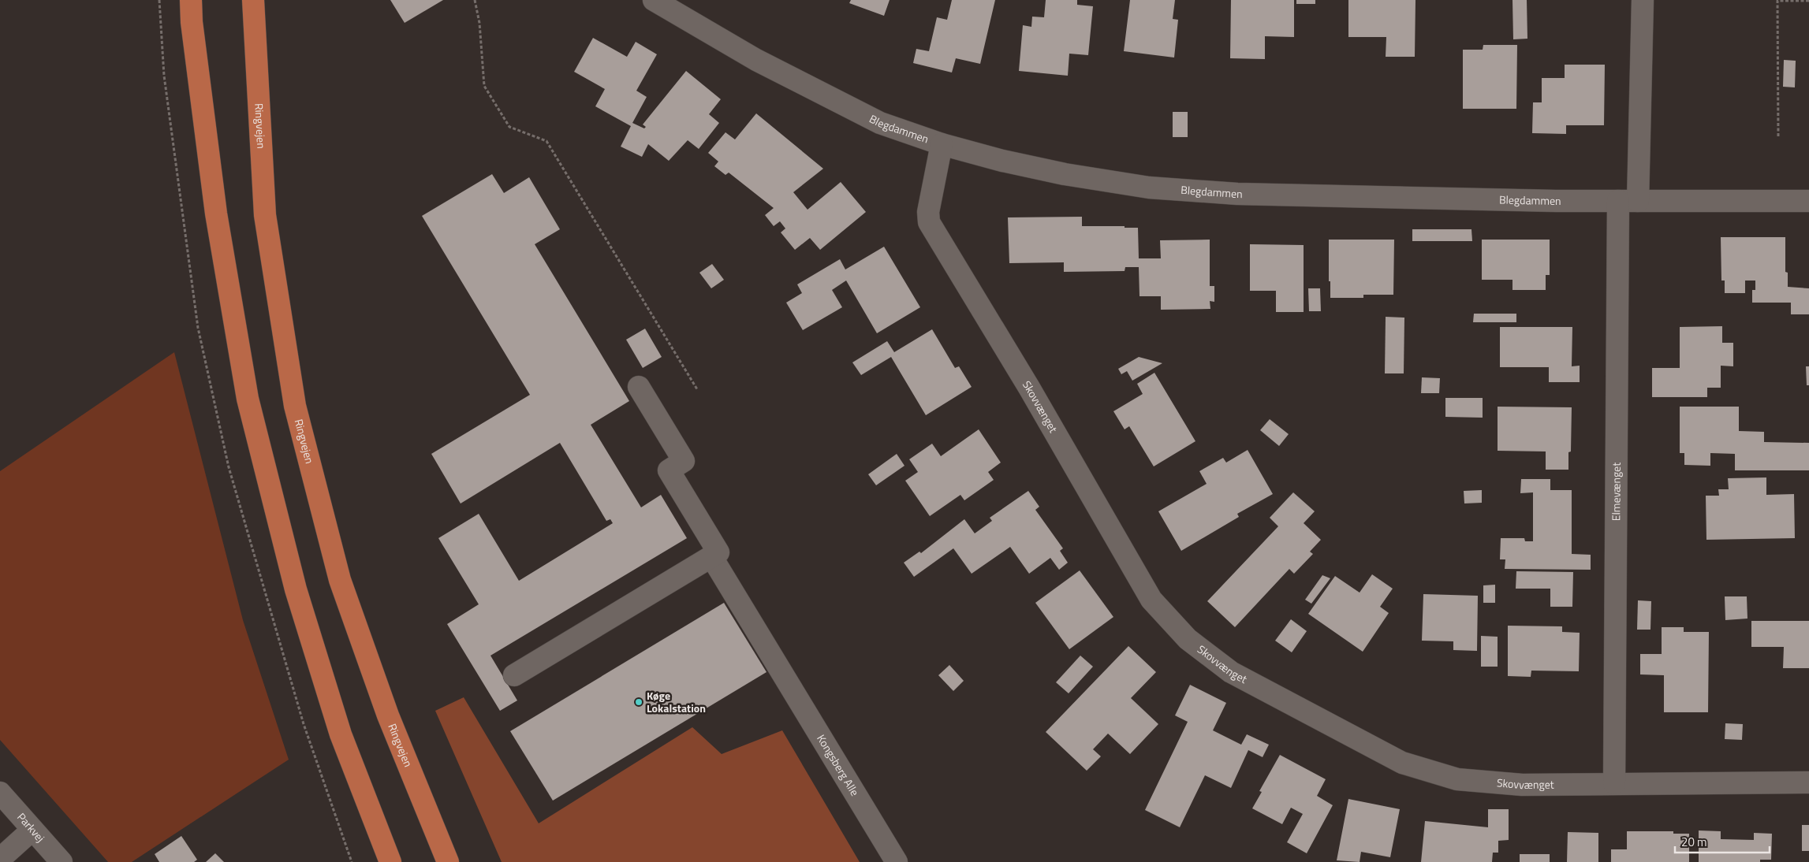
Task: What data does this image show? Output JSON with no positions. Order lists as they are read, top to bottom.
{
  "streets": {
    "main road": ["Ringvejen"],
    "street": [
      "Blegdammen",
      "Skovvænget",
      "Elmevænget",
      "Kongsberg Alle",
      "Parkvej"
    ]
  },
  "crossings": [
    ["Blegdammen", "Skovvænget"],
    ["Blegdammen", "Elmevænget"],
    ["Skovvænget", "Elmevænget"]
  ],
  "places": ["Køge Lokalstation"],
  "scale_bar": "20 m"
}
